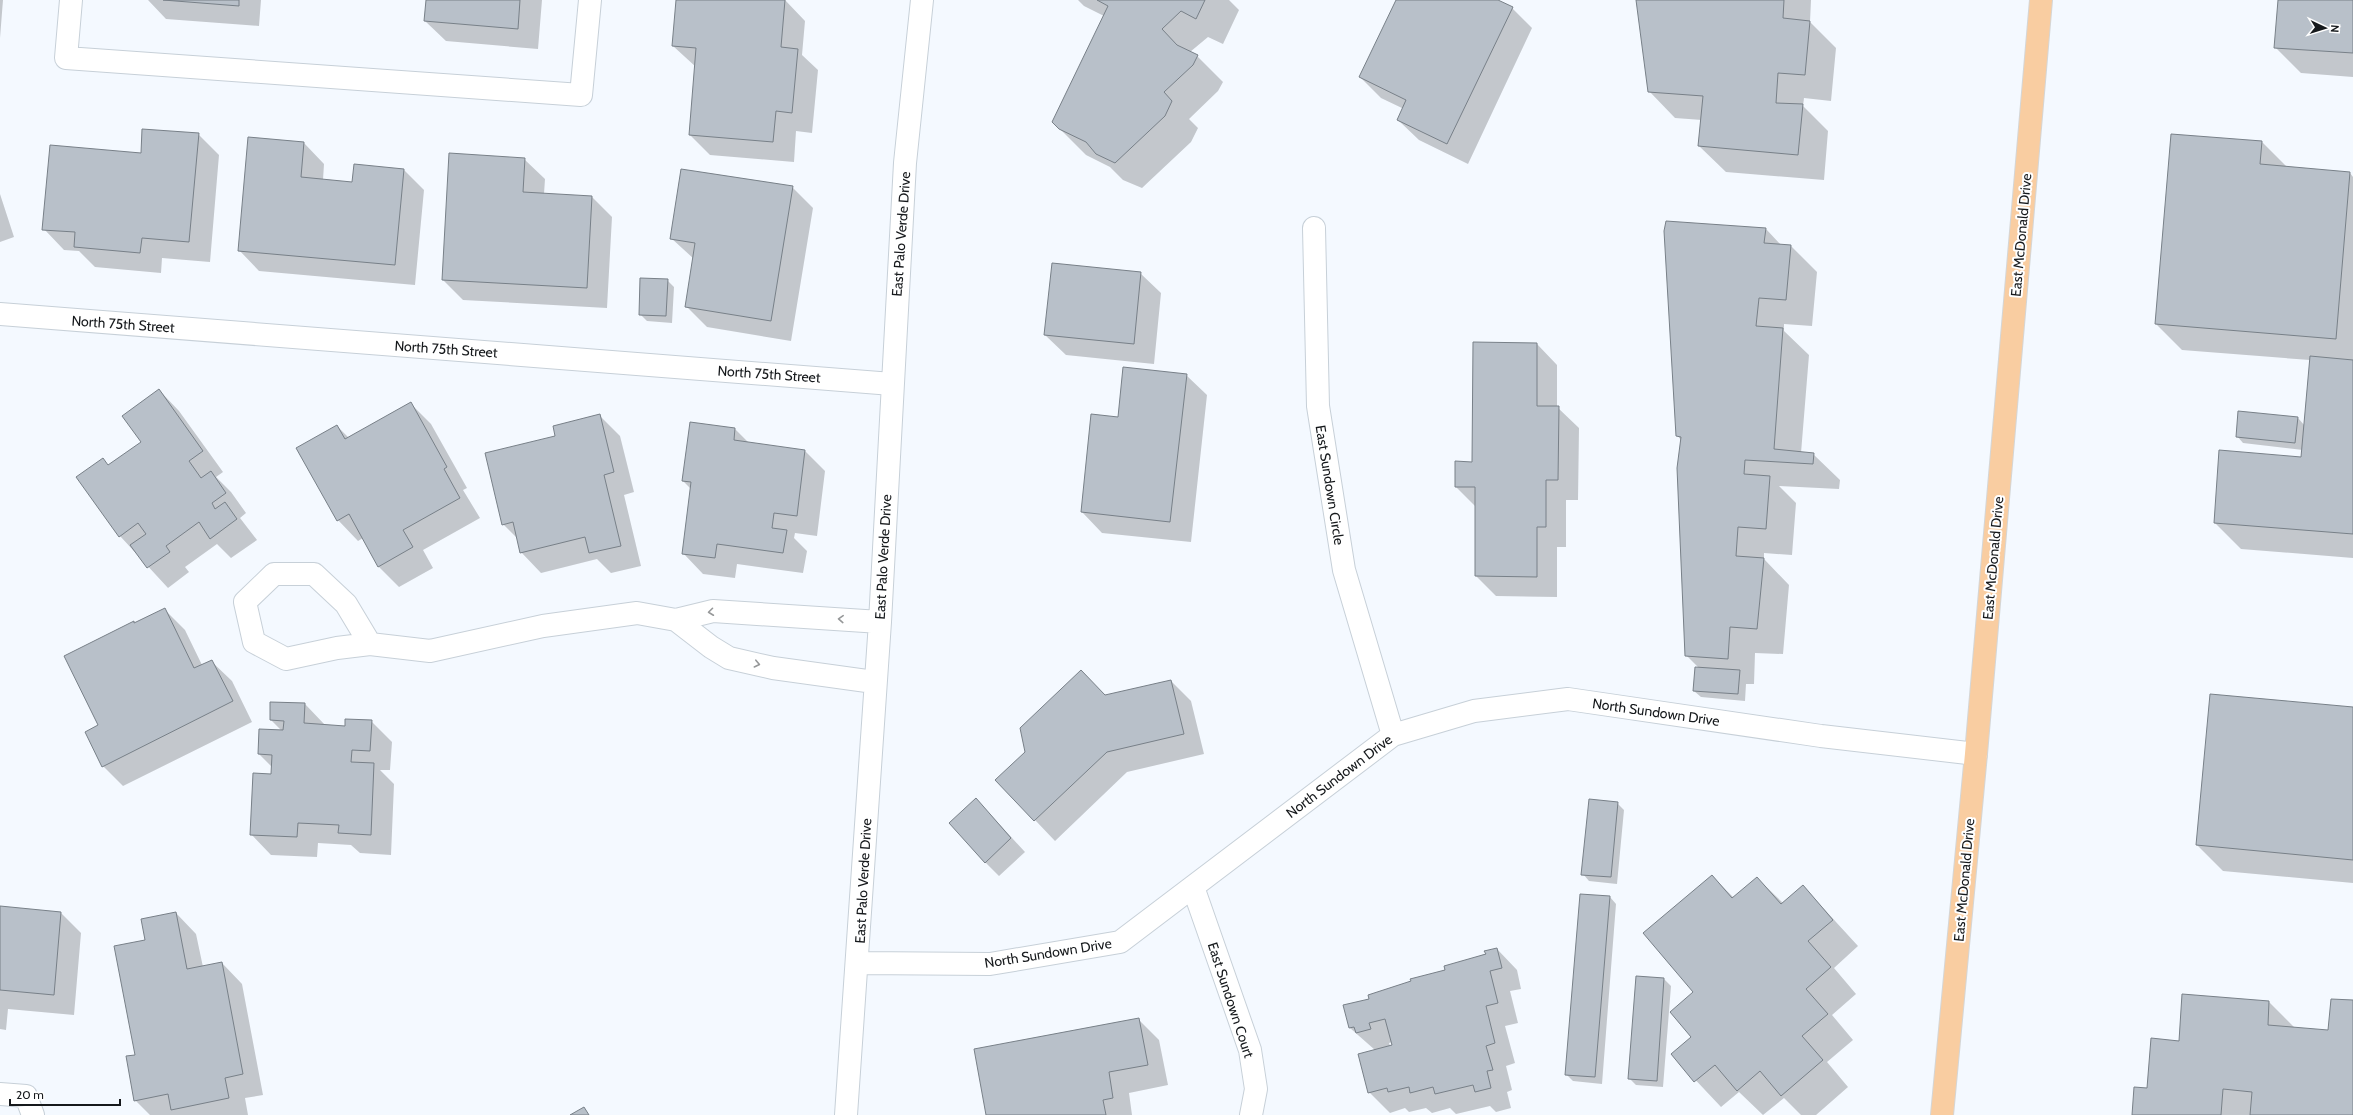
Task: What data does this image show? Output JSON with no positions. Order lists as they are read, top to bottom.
{
  "streets": {
    "main road": ["East McDonald Drive"],
    "street": [
      "East Palo Verde Drive",
      "North 75th Street",
      "East Sundown Circle",
      "North Sundown Drive",
      "East Sundown Court"
    ]
  },
  "crossings": [
    ["East Palo Verde Drive", "North 75th Street"],
    ["East Palo Verde Drive", "North Sundown Drive"],
    ["East McDonald Drive", "North Sundown Drive"],
    ["East Sundown Circle", "North Sundown Drive"],
    ["North Sundown Drive", "East Sundown Court"]
  ],
  "scale_bar": "20 m",
  "north": "right"
}
